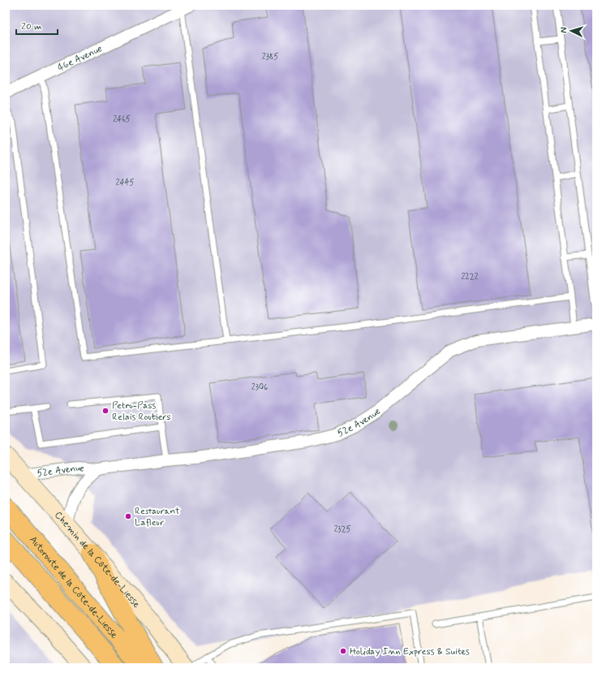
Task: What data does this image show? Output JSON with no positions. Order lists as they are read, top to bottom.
{
  "streets": {
    "highway": ["Autoroute de la Côte-de-Liesse"],
    "main road": ["Chemin de la Côte-de-Liesse"],
    "street": ["46e Avenue", "52e Avenue"]
  },
  "crossings": [
    ["52e Avenue", "Chemin de la Côte-de-Liesse"]
  ],
  "places": ["Petro-Pass Relais Routiers", "Restaurant Lafleur", "Holiday Inn Express & Suites"],
  "house_numbers": [
    "2385",
    "2465",
    "2445",
    "2222",
    "2306",
    "2325"
  ],
  "scale_bar": "20 m",
  "north": "left"
}
